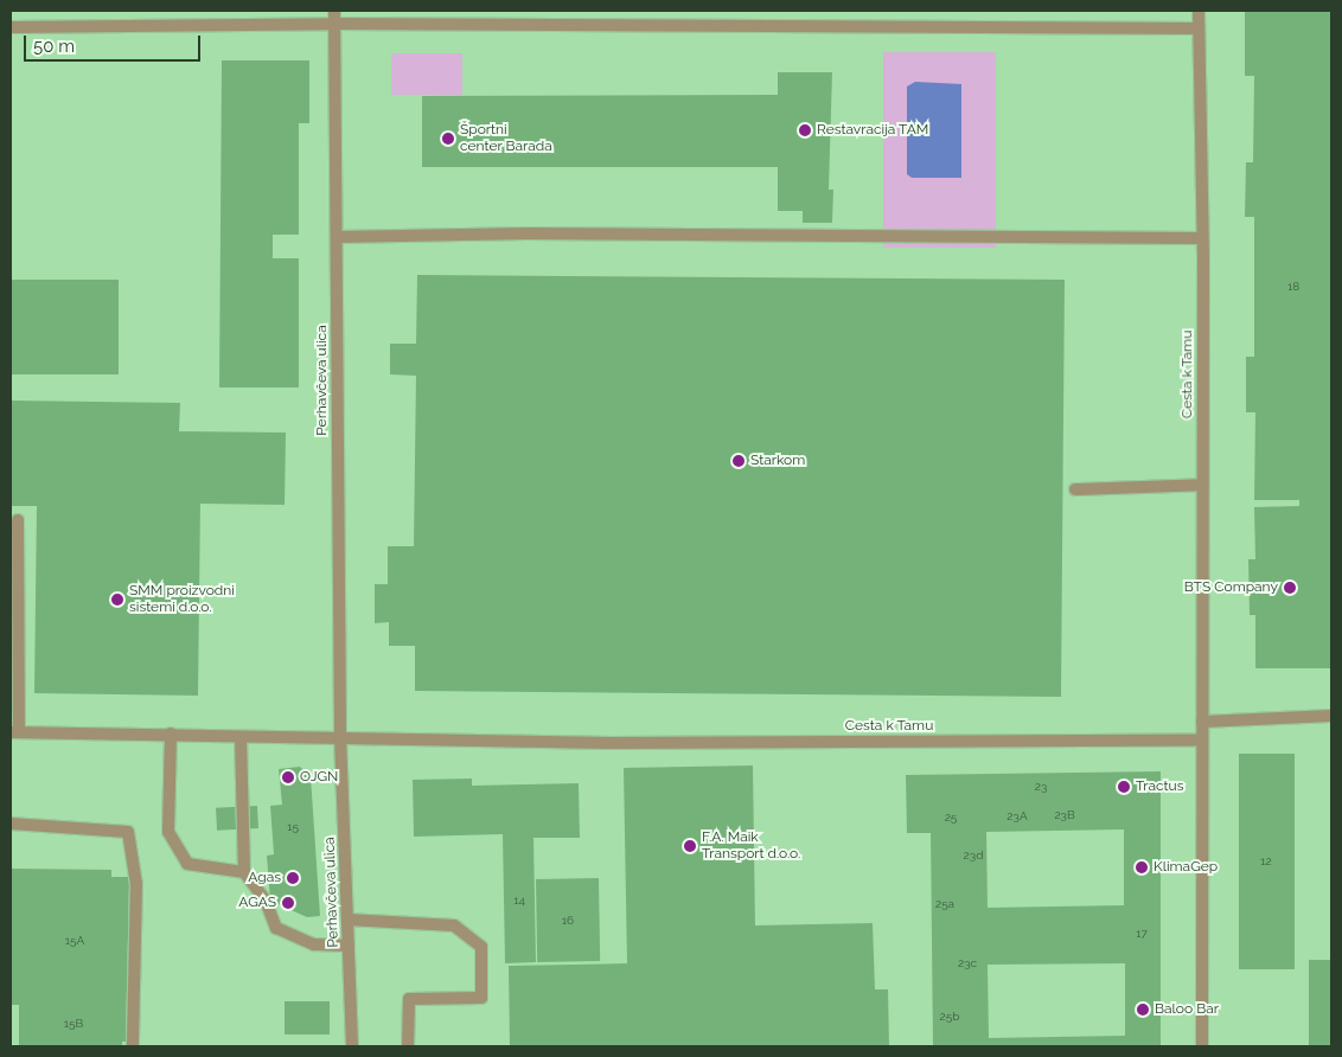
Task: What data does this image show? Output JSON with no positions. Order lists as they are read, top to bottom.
{
  "streets": {
    "street": ["Cesta k Tamu", "Perhavčeva ulica"]
  },
  "crossings": [
    ["Cesta k Tamu", "Perhavčeva ulica"]
  ],
  "places": [
    "Restavracija TAM",
    "Športni center Barada",
    "Starkom",
    "BTS Company",
    "SMM proizvodni sistemi d.o.o.",
    "OJGN",
    "Tractus",
    "F.A. Maik Transport d.o.o.",
    "KlimaGep",
    "Agas",
    "AGAS",
    "Baloo Bar"
  ],
  "house_numbers": [
    "18",
    "23",
    "23B",
    "23A",
    "25",
    "15",
    "23d",
    "12",
    "14",
    "25a",
    "16",
    "17",
    "15A",
    "23c",
    "25b",
    "15B"
  ],
  "scale_bar": "50 m"
}
